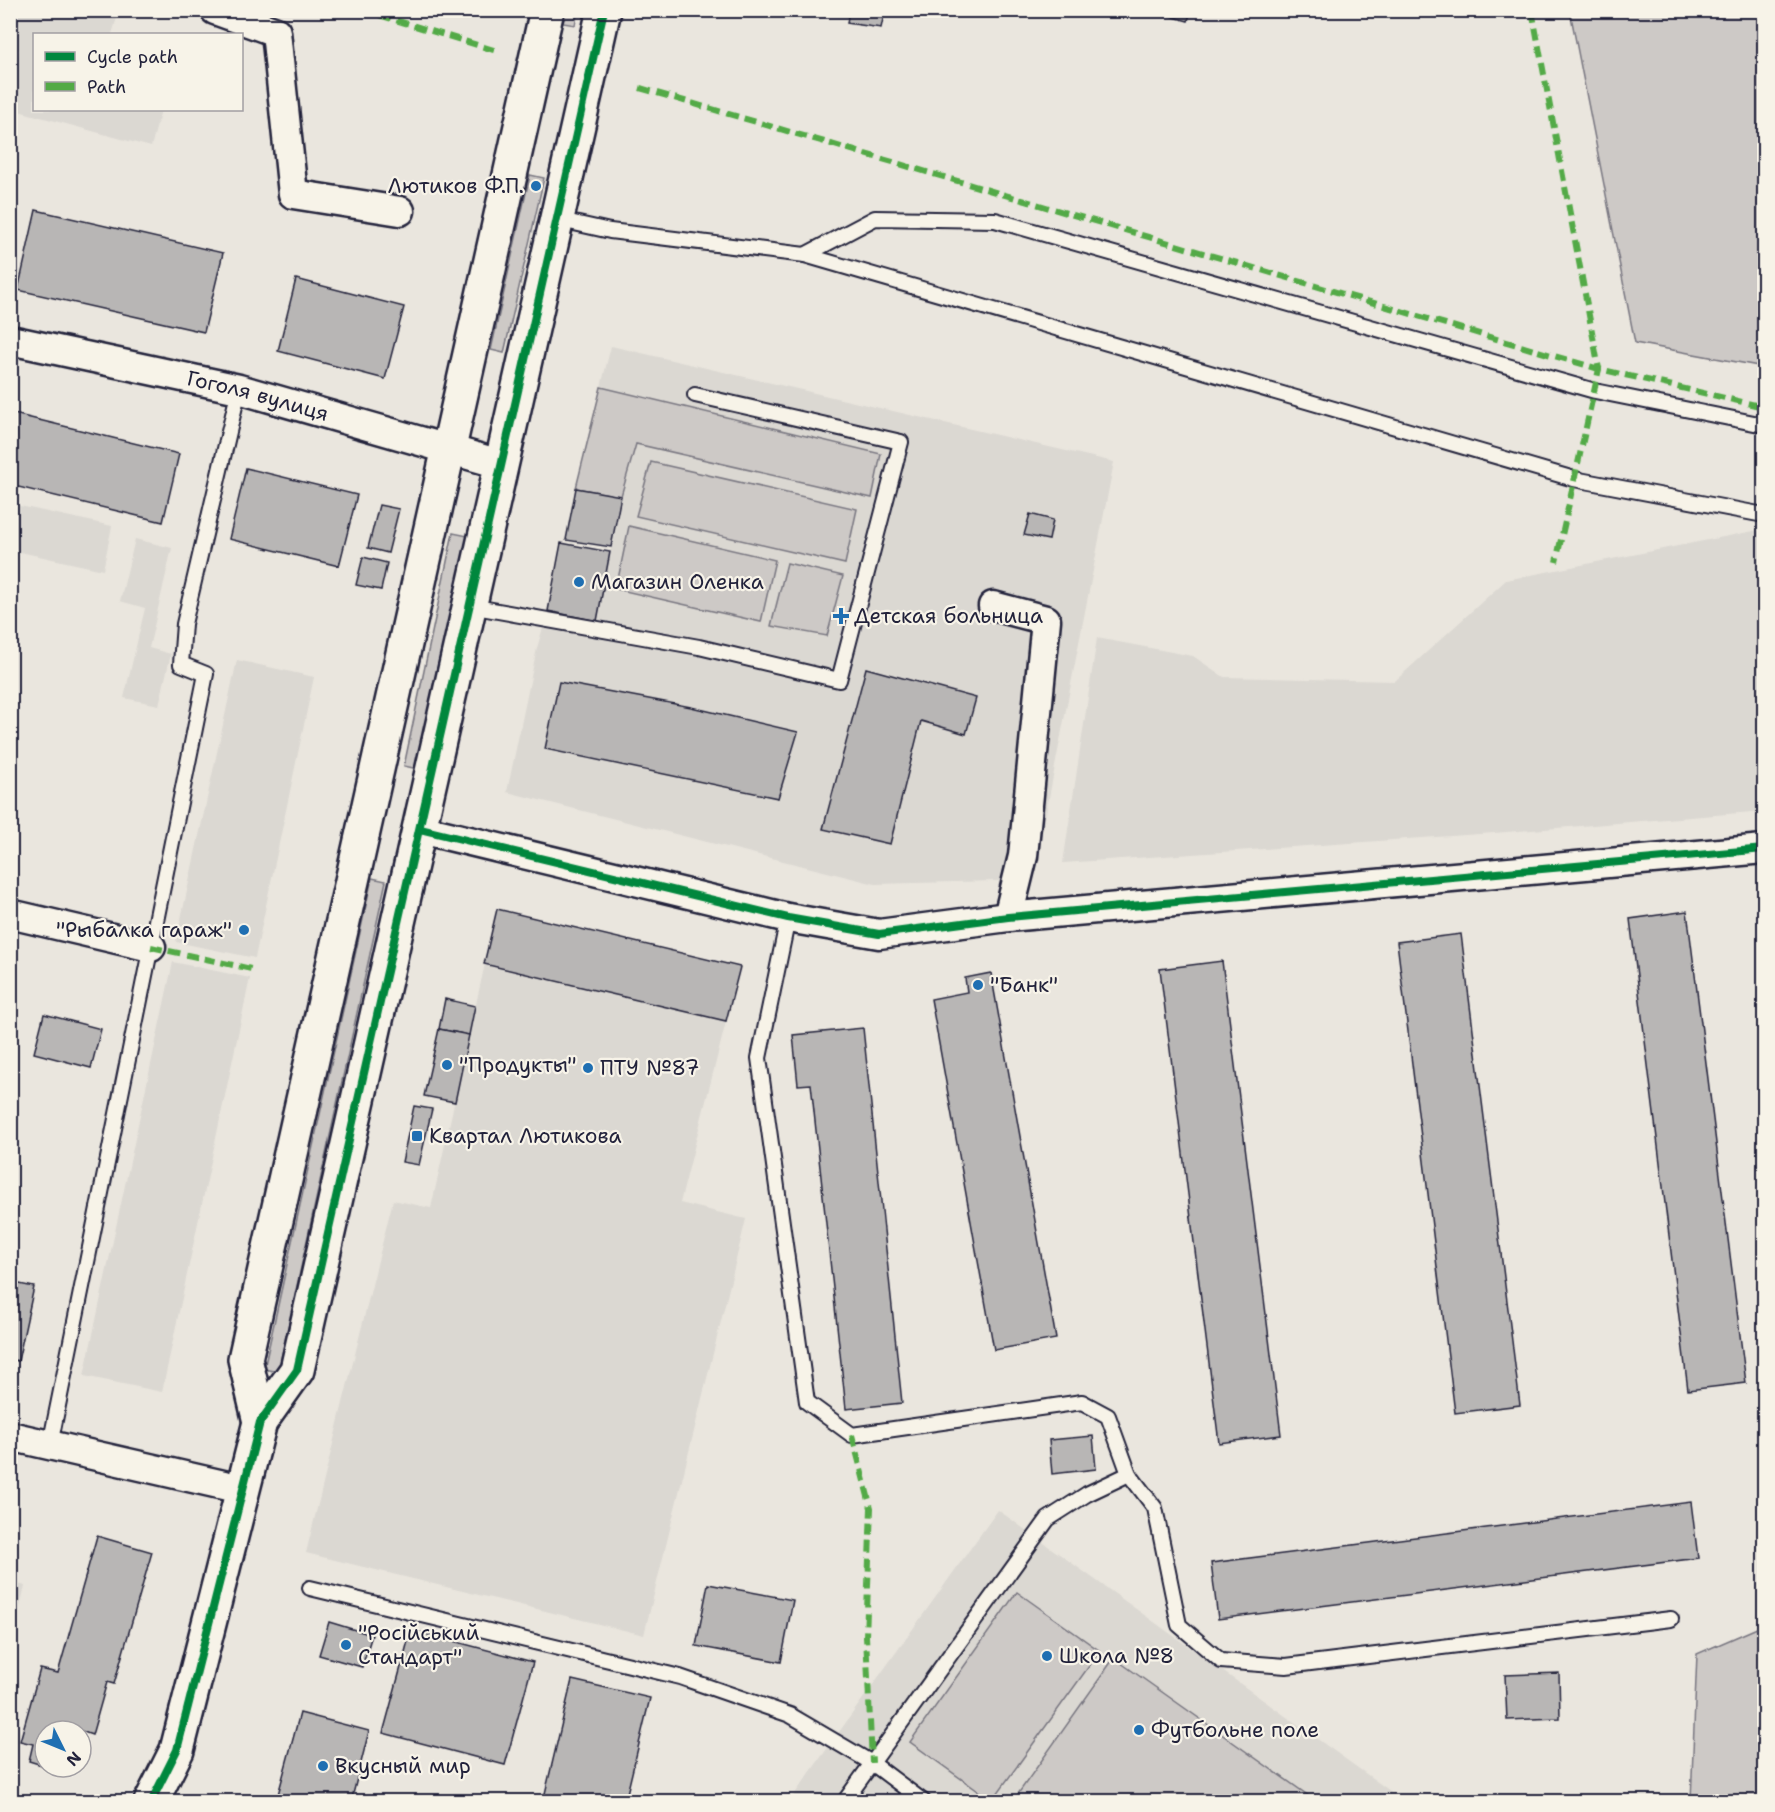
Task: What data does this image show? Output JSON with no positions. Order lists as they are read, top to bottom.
{
  "streets": {
    "street": ["Гоголя вулиця"]
  },
  "places": {
    "other": [
      "Лютиков Ф.П.",
      "Магазин Оленка",
      "\"Рыбалка гараж\"",
      "\"Банк\"",
      "\"Продукты\"",
      "ПТУ №87",
      "\"Російський Стандарт\"",
      "Школа №8",
      "Футбольне поле",
      "Вкусный мир"
    ],
    "health": ["Детская больница"],
    "transit": ["Квартал Лютикова"]
  },
  "legend": ["Cycle path", "Path"],
  "north": "bottom right"
}
